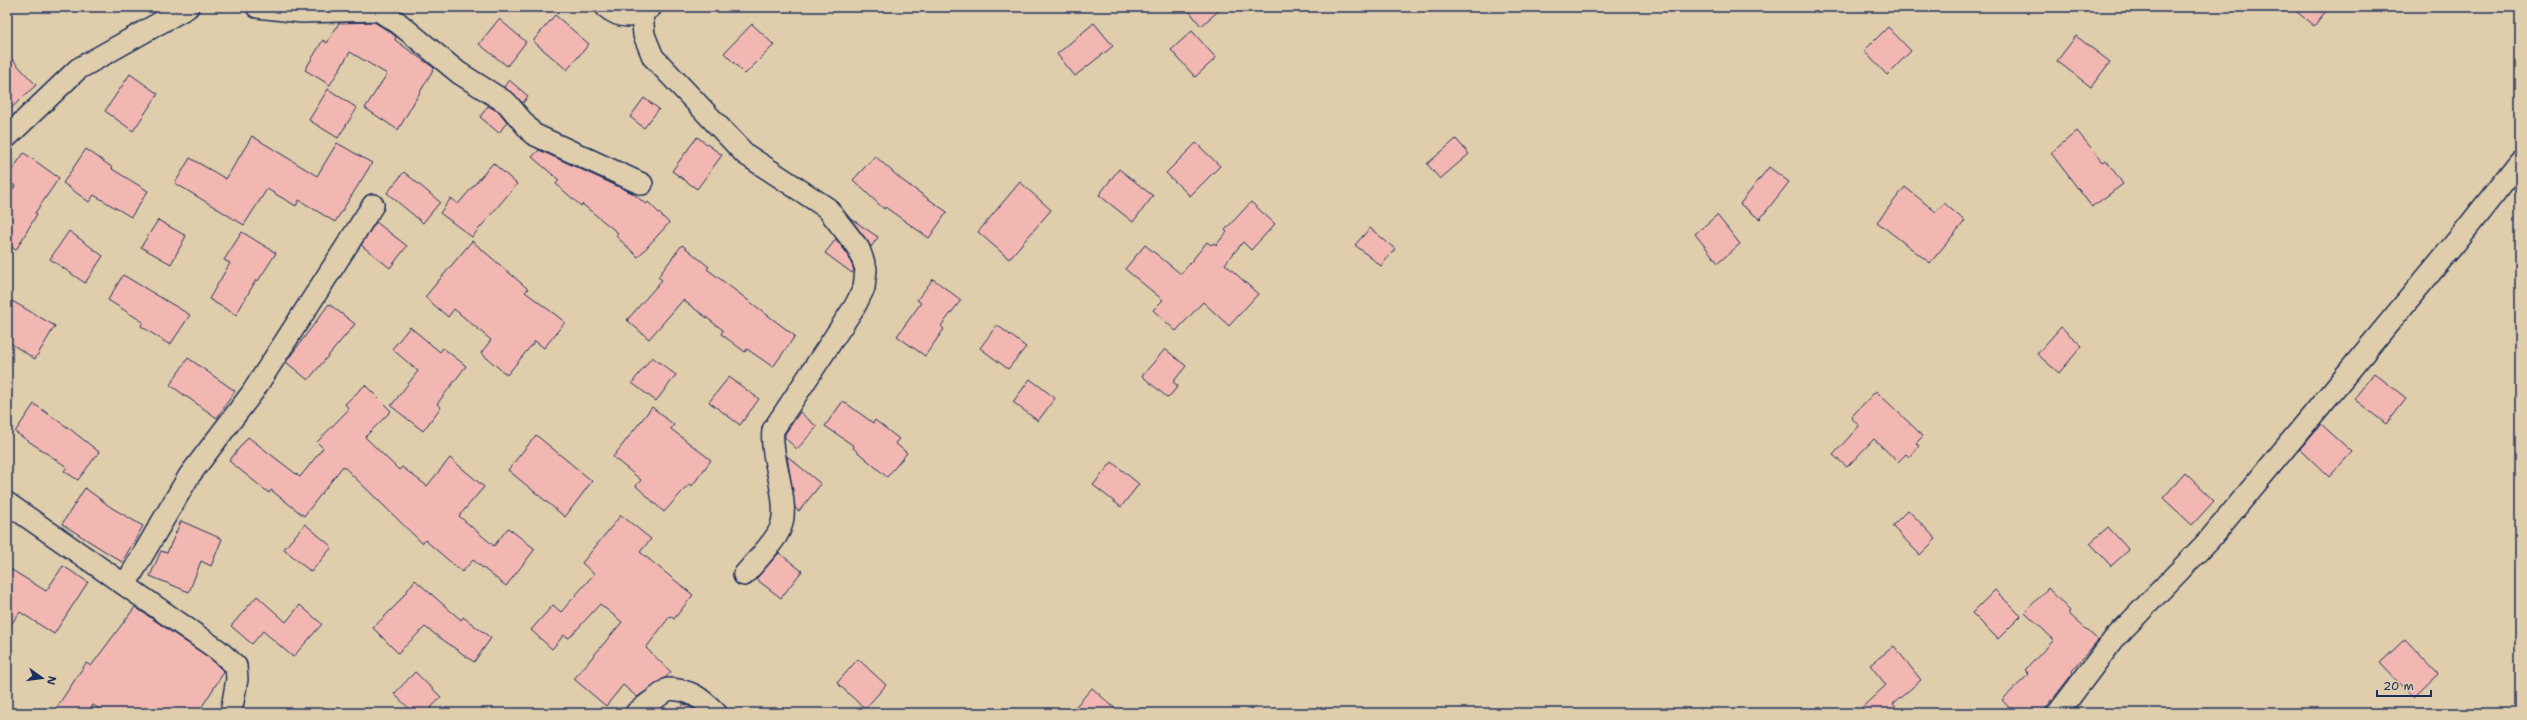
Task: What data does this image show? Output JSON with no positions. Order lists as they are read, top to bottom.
{
  "scale_bar": "20 m",
  "north": "right"
}
